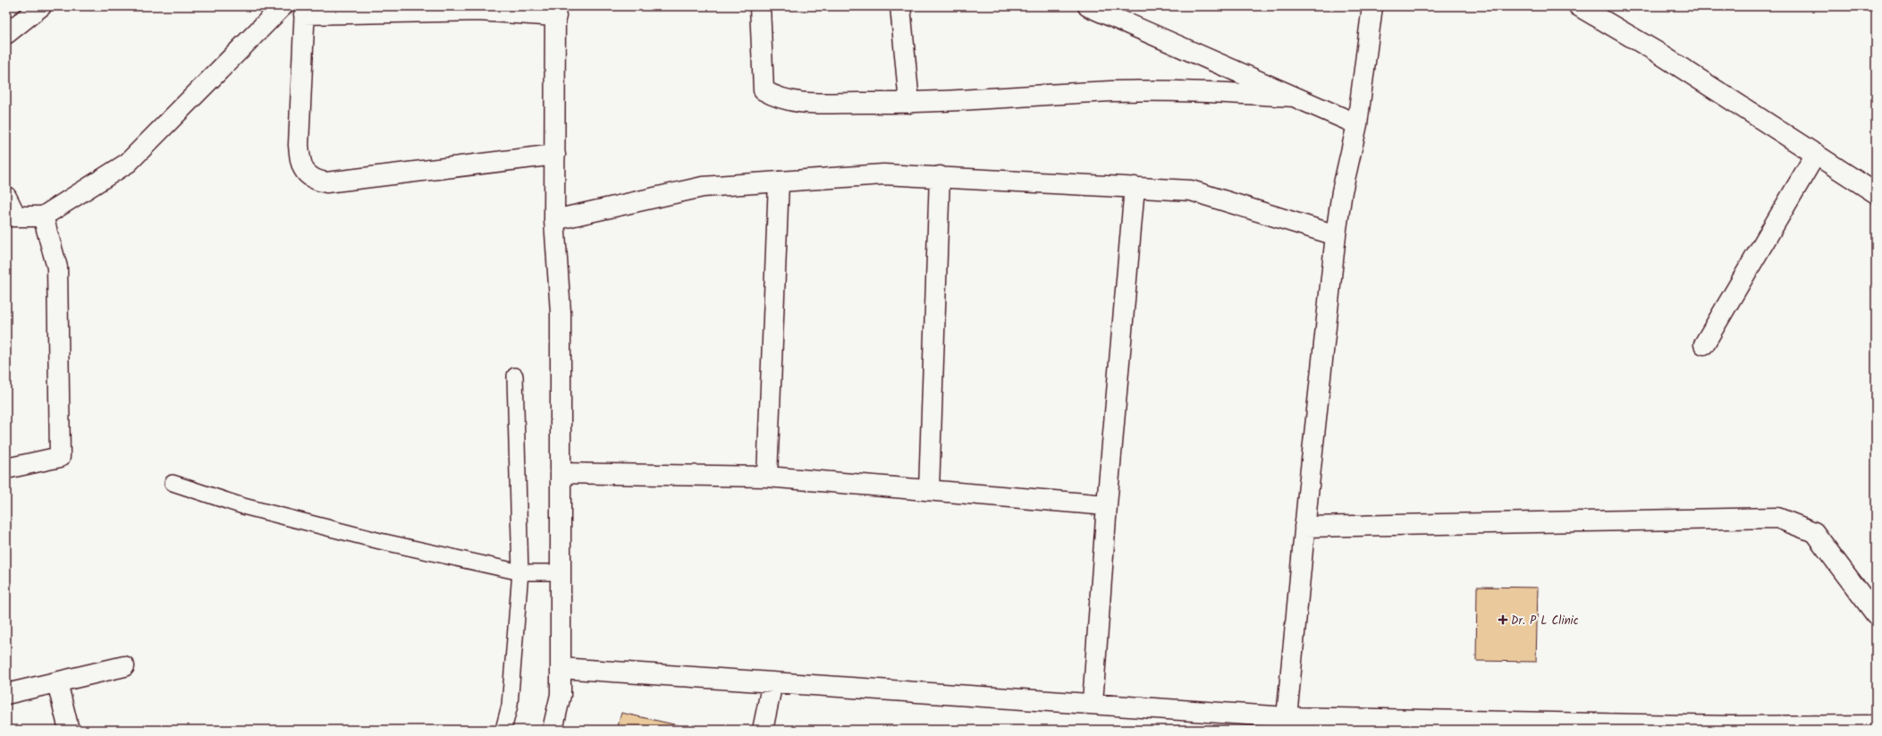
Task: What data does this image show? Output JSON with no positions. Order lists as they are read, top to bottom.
{
  "places": {
    "health": ["Dr. P L Clinic"]
  }
}
